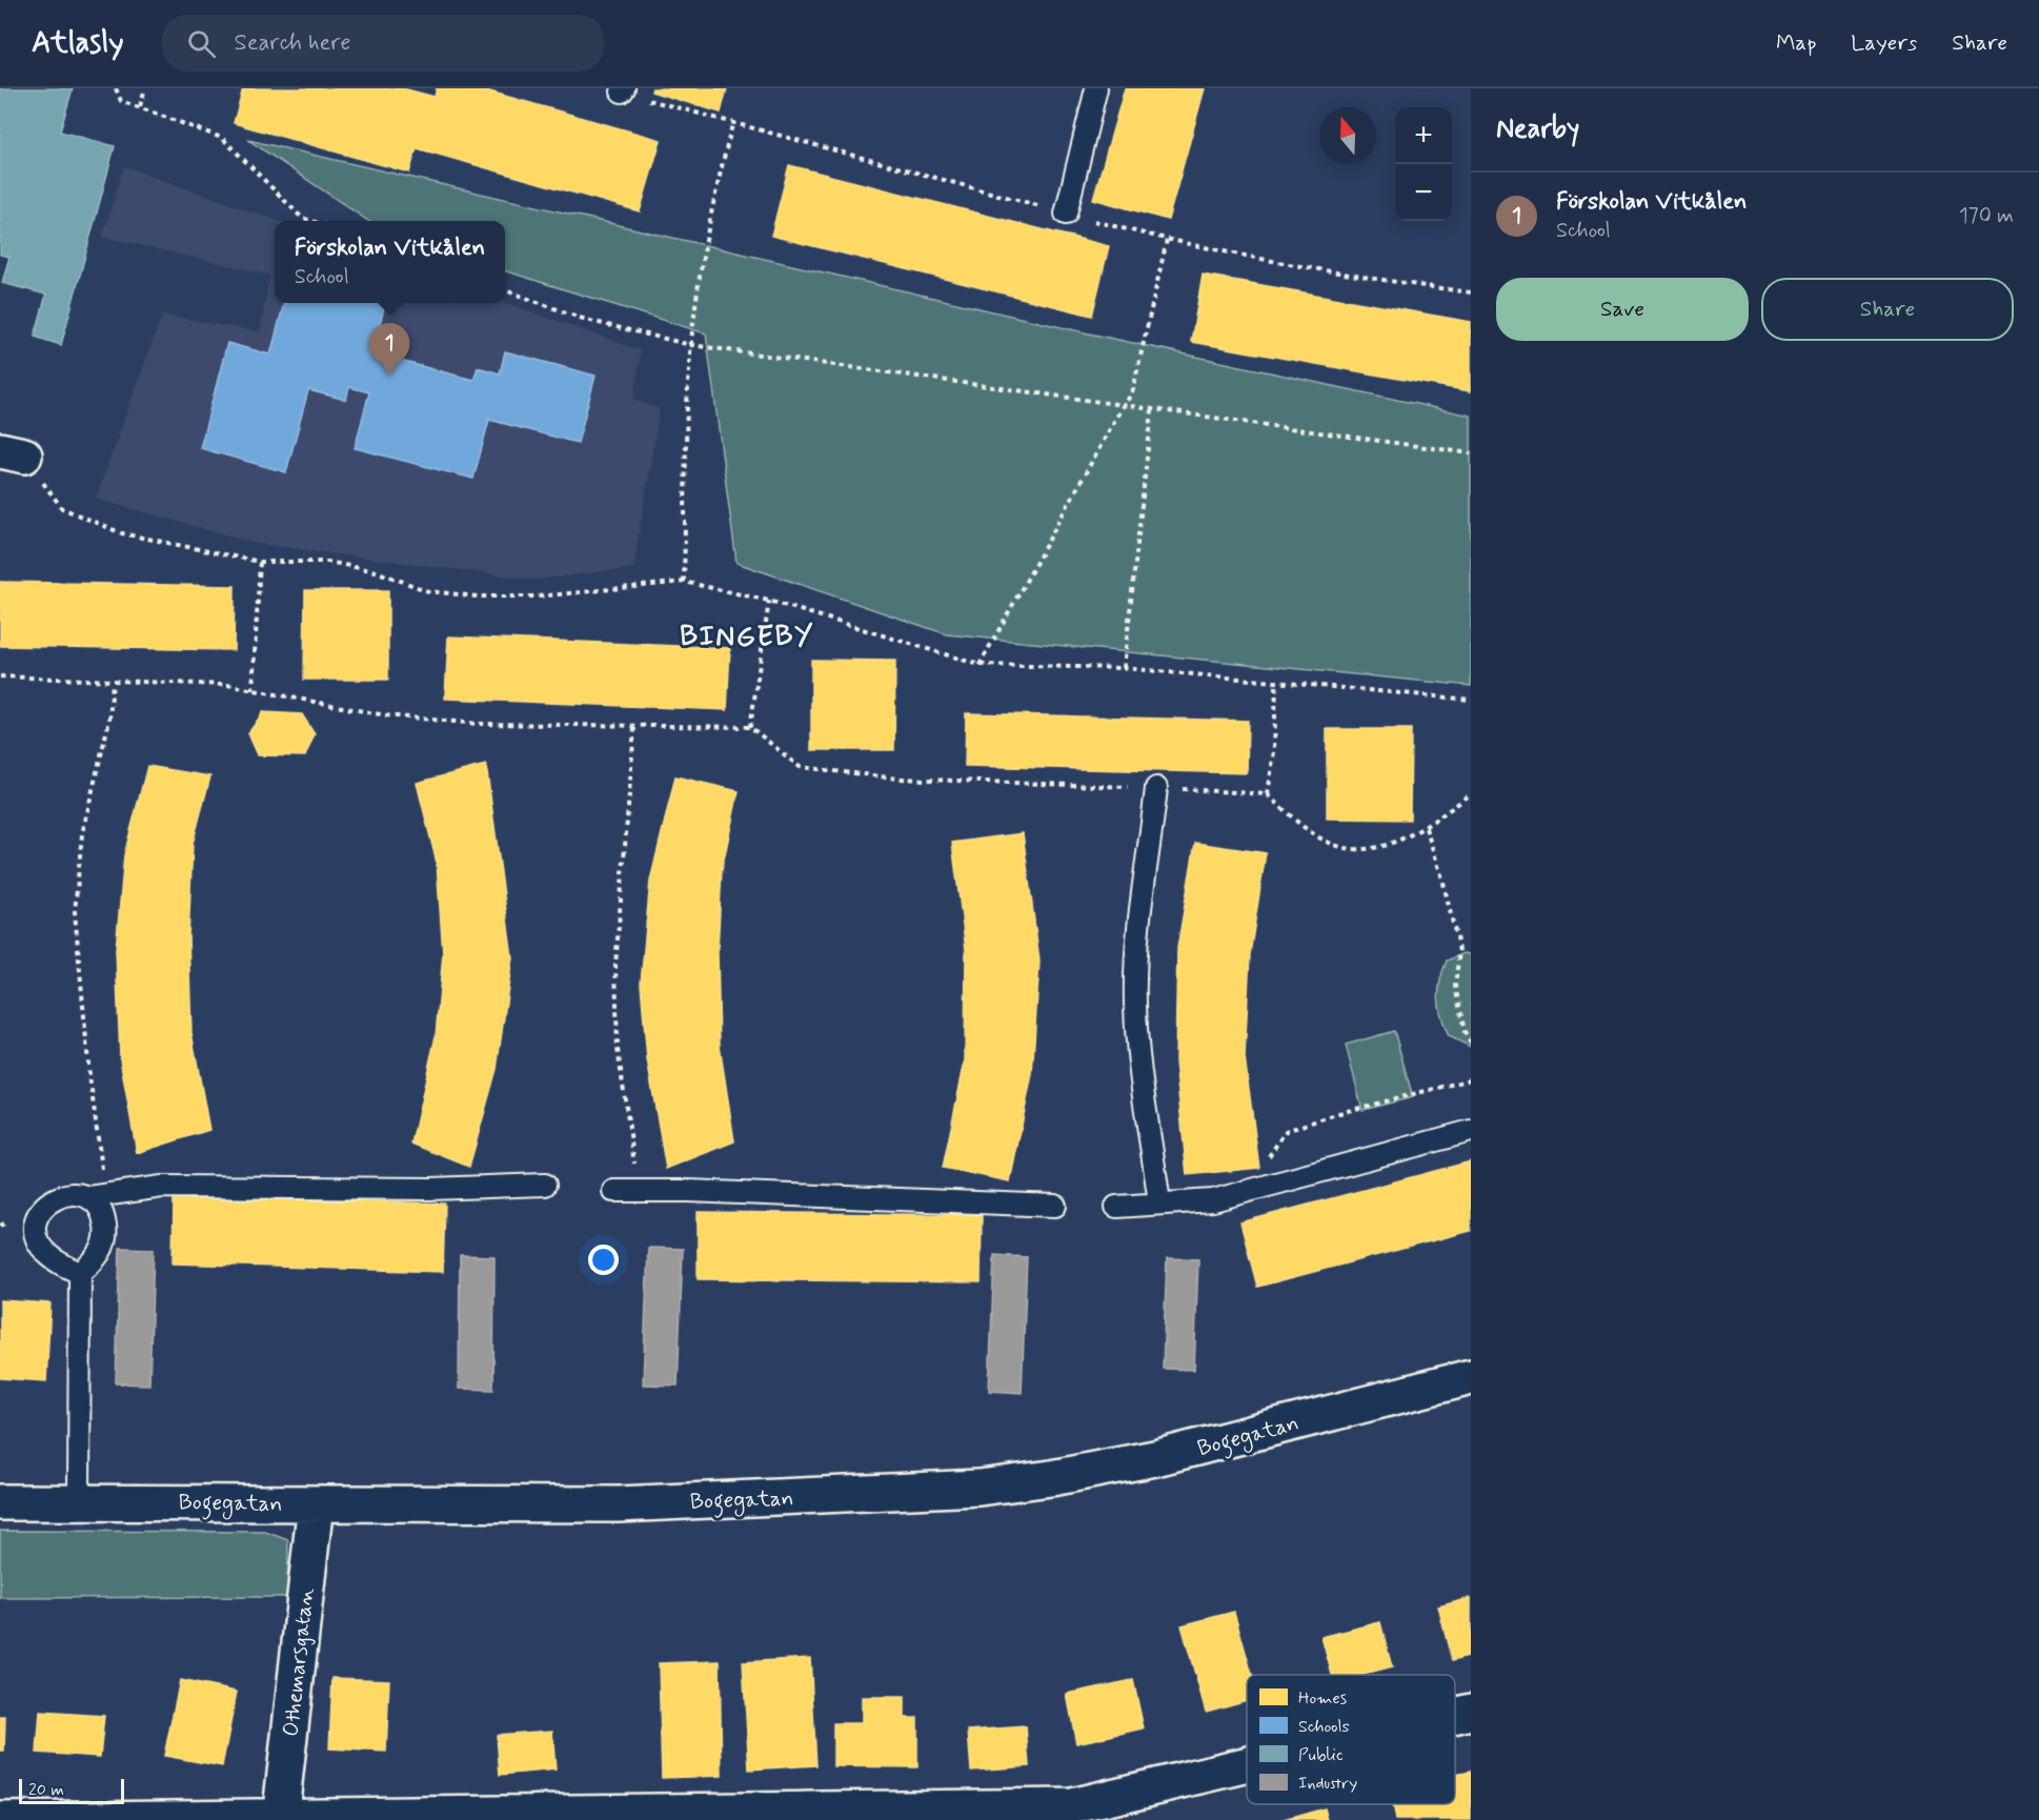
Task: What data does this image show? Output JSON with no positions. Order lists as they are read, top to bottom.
{
  "streets": {
    "street": ["Bogegatan", "Othemarsgatan"]
  },
  "crossings": [
    ["Bogegatan", "Othemarsgatan"]
  ],
  "districts": ["BINGEBY"],
  "legend": [
    "Homes",
    "Schools",
    "Public",
    "Industry"
  ],
  "scale_bar": "20 m",
  "north": "top",
  "page": {
    "header": "Atlasly",
    "search": "Search here",
    "nav": ["Map", "Layers", "Share"],
    "heading": "Nearby",
    "map_buttons": ["+", "−"],
    "list": [
      {
        "mark": "1",
        "name": "Förskolan Vitkålen",
        "note": "School",
        "value": "170 m"
      }
    ],
    "popup": ["Förskolan Vitkålen", "School"],
    "buttons": ["Save", "Share"],
    "pins": "1",
    "scale": "20 m"
  }
}
